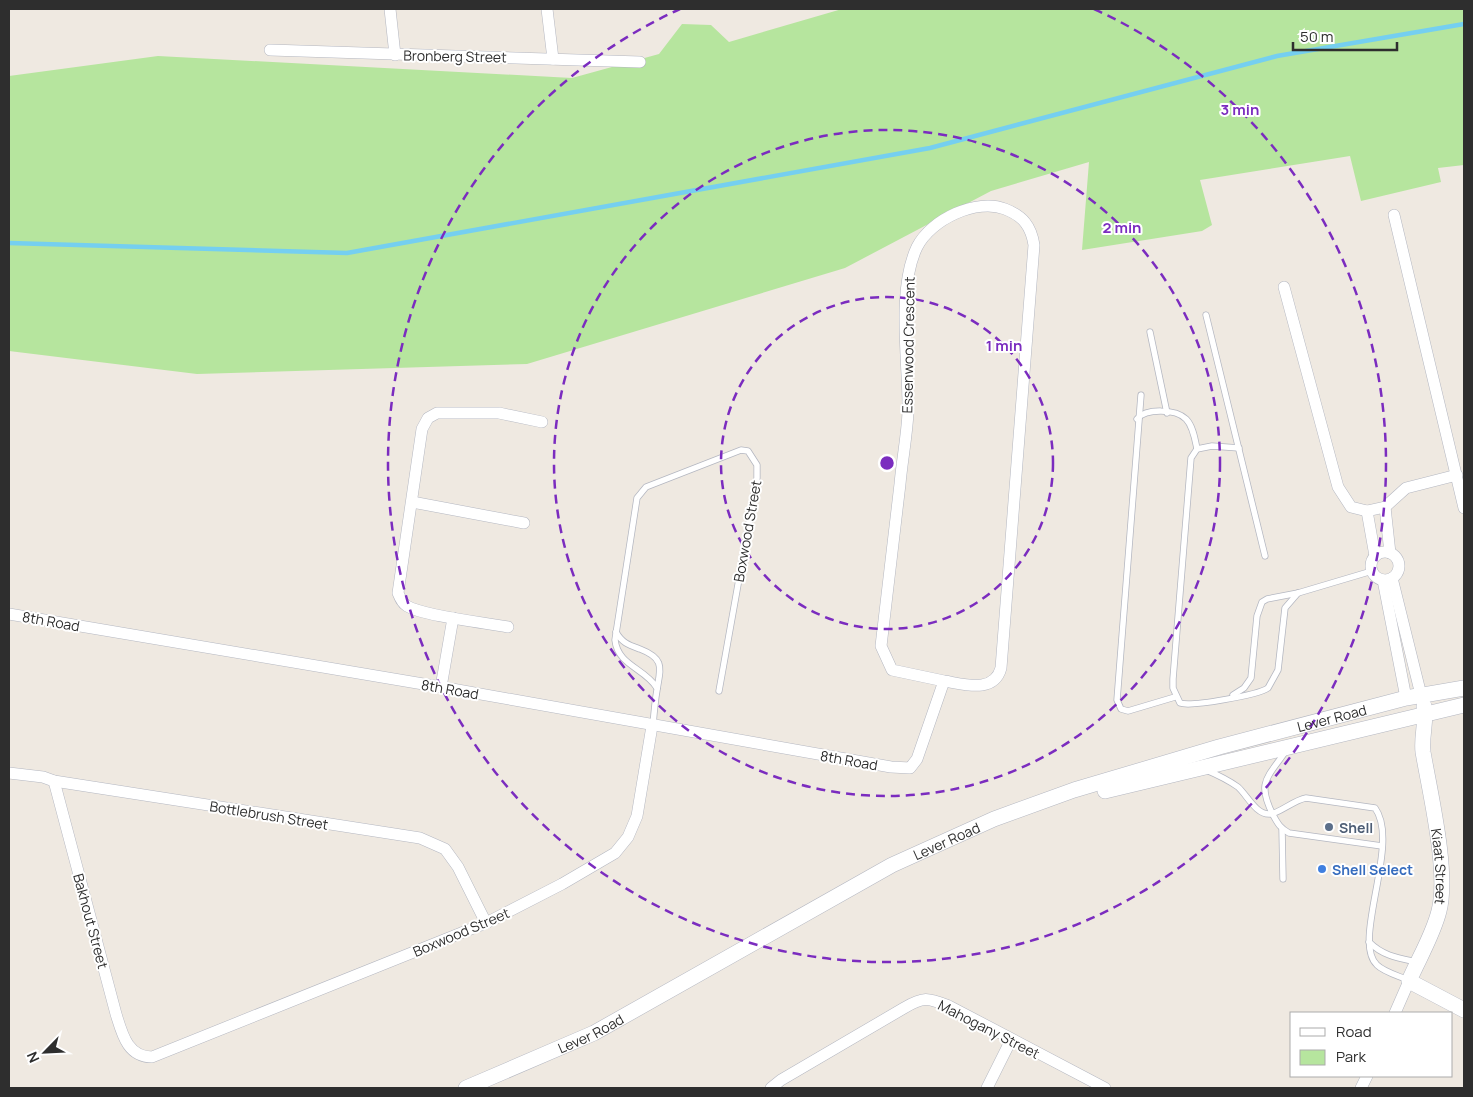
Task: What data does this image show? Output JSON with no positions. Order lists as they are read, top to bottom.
{
  "streets": {
    "main road": ["Lever Road", "Kiaat Street"],
    "street": [
      "Bronberg Street",
      "Essenwood Crescent",
      "Boxwood Street",
      "8th Road",
      "Bottlebrush Street",
      "Bakhout Street",
      "Mahogany Street"
    ]
  },
  "crossings": [
    ["Essenwood Crescent", "8th Road"],
    ["Boxwood Street", "8th Road"],
    ["Boxwood Street", "Bottlebrush Street"],
    ["Boxwood Street", "Bakhout Street"],
    ["Lever Road", "Kiaat Street"],
    ["Bottlebrush Street", "Bakhout Street"]
  ],
  "places": ["Shell", "Shell Select"],
  "legend": ["Road", "Park"],
  "scale_bar": "50 m",
  "north": "bottom left",
  "rings": ["3 min", "2 min", "1 min"]
}
